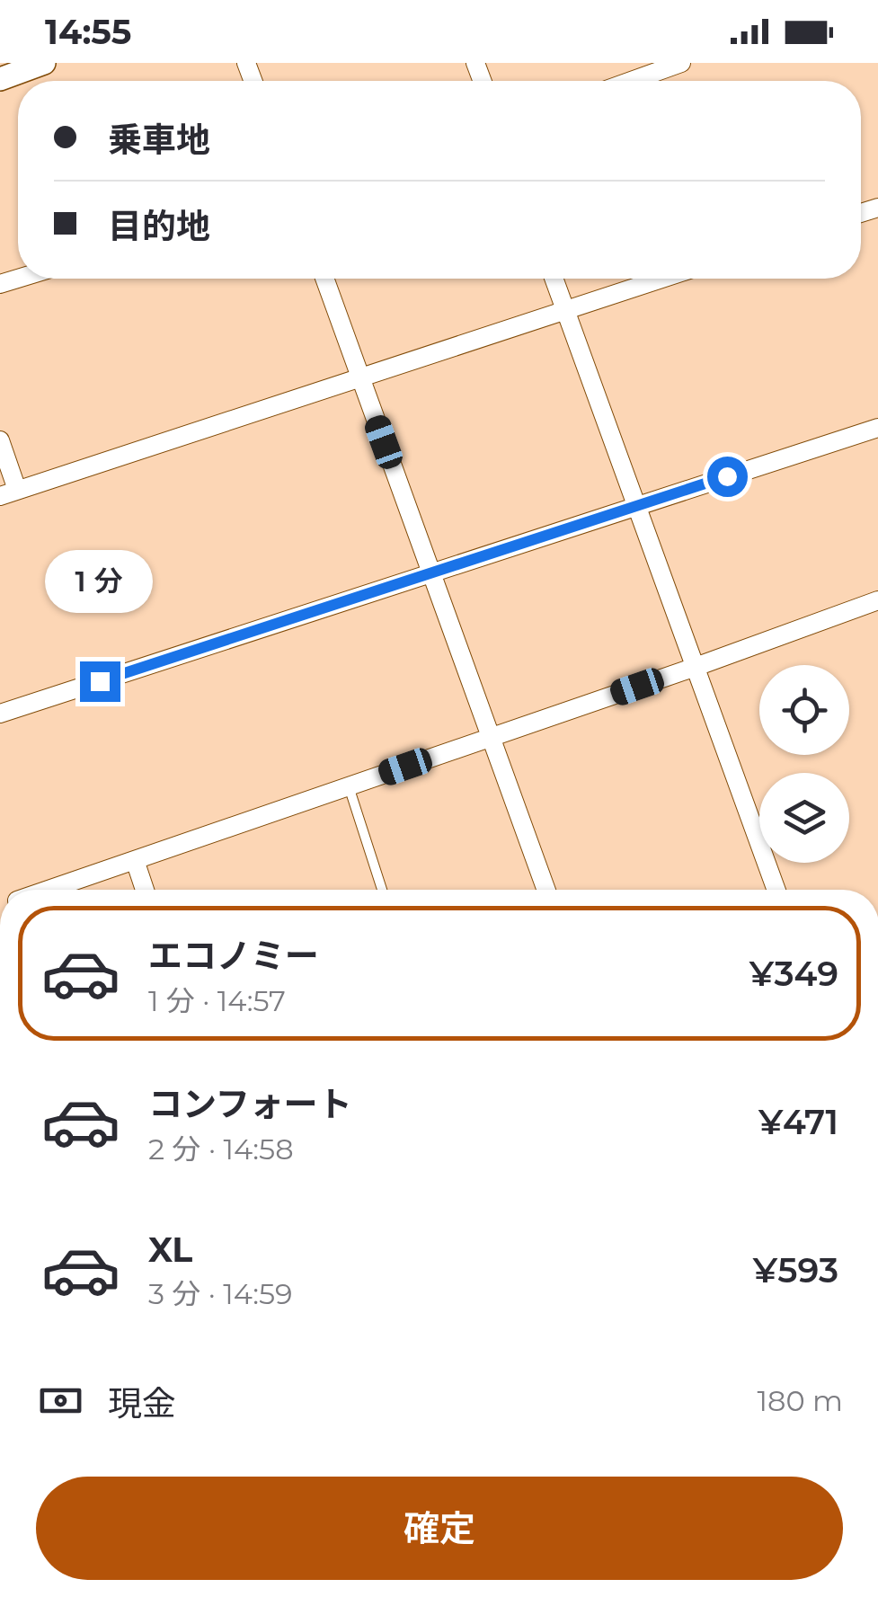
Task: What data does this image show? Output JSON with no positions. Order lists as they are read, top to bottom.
{
  "page": {
    "status": "14:55",
    "banner": ["乗車地", "目的地"],
    "bubble": "1 分",
    "list": [
      {
        "name": "エコノミー",
        "note": "1 分 · 14:57",
        "value": "¥349"
      },
      {
        "name": "コンフォート",
        "note": "2 分 · 14:58",
        "value": "¥471"
      },
      {
        "name": "XL",
        "note": "3 分 · 14:59",
        "value": "¥593"
      }
    ],
    "pay": ["現金", "180 m"],
    "buttons": "確定"
  }
}
